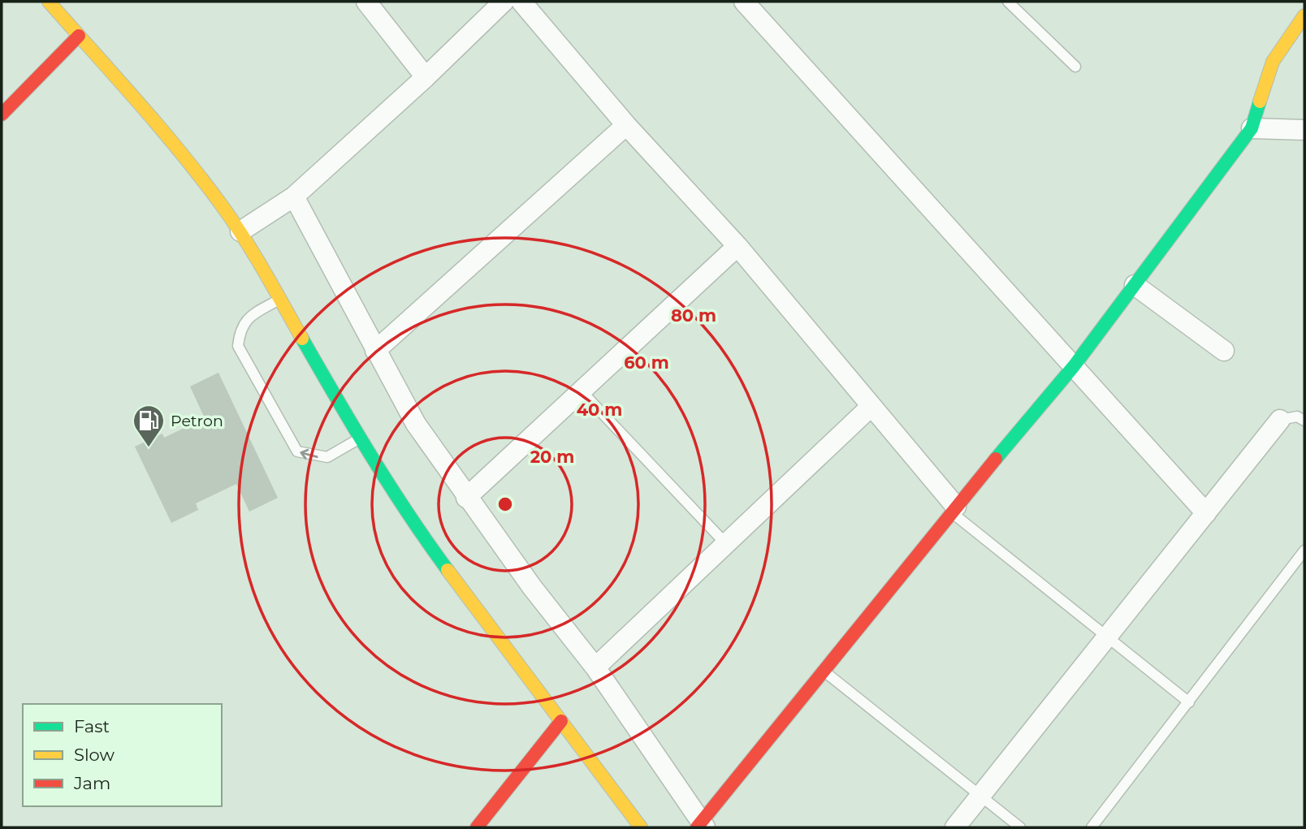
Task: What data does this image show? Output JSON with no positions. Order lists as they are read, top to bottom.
{
  "places": {
    "fuel station": ["Petron"]
  },
  "legend": ["Fast", "Slow", "Jam"],
  "rings": [
    "80 m",
    "60 m",
    "40 m",
    "20 m"
  ]
}
